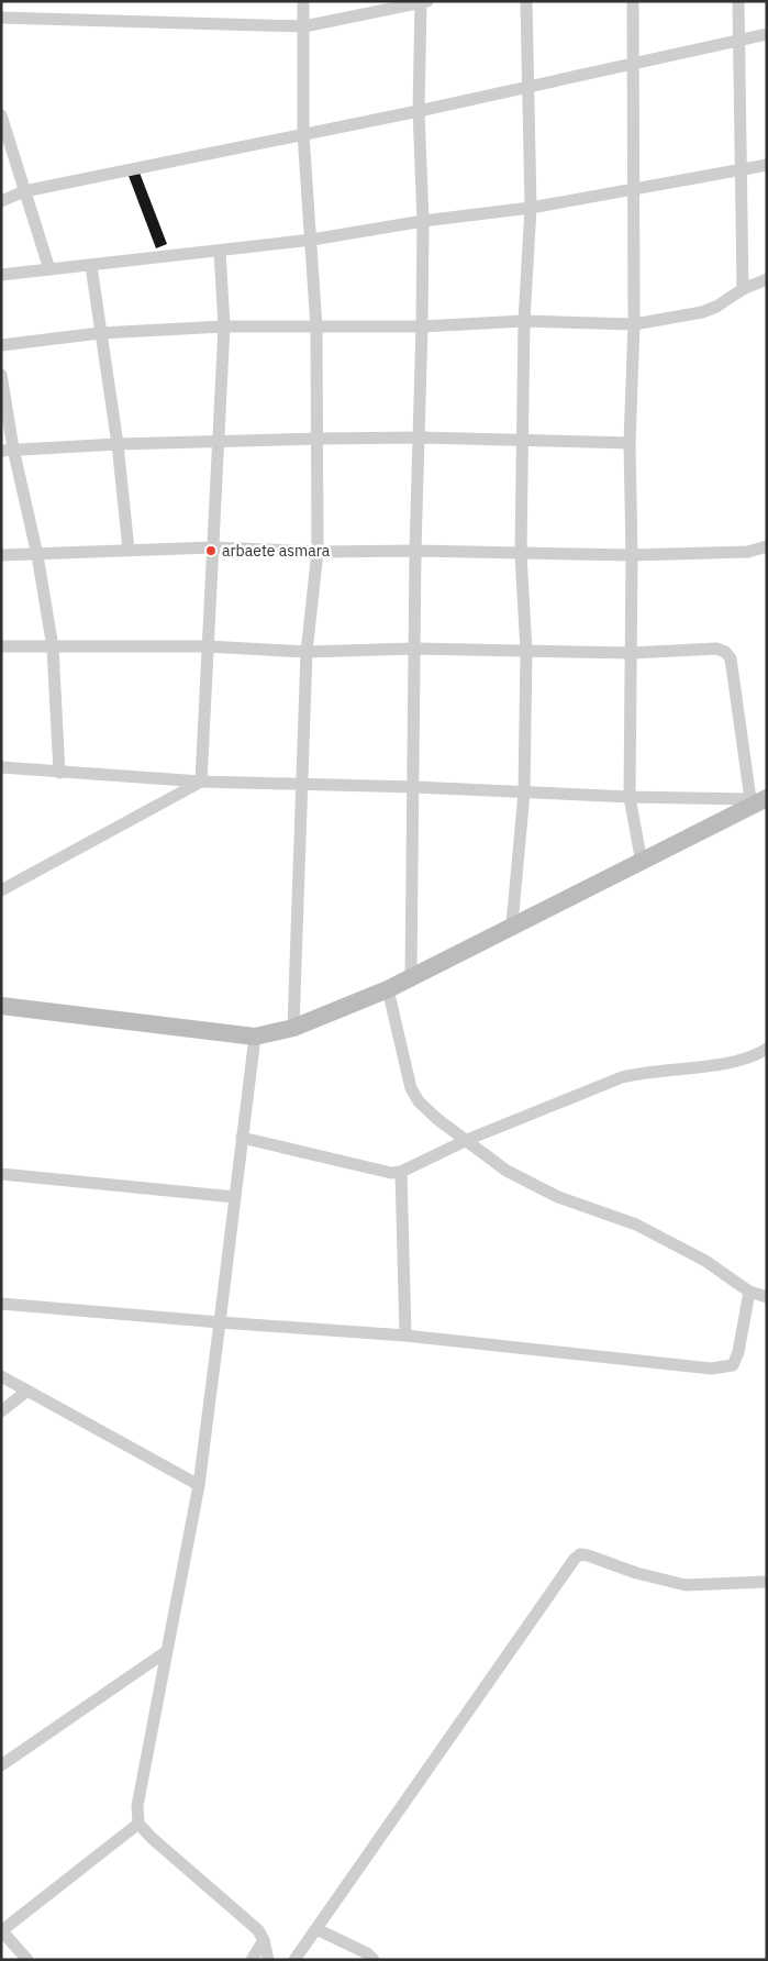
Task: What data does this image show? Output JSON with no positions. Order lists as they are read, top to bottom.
{
  "places": ["arbaete asmara"]
}
